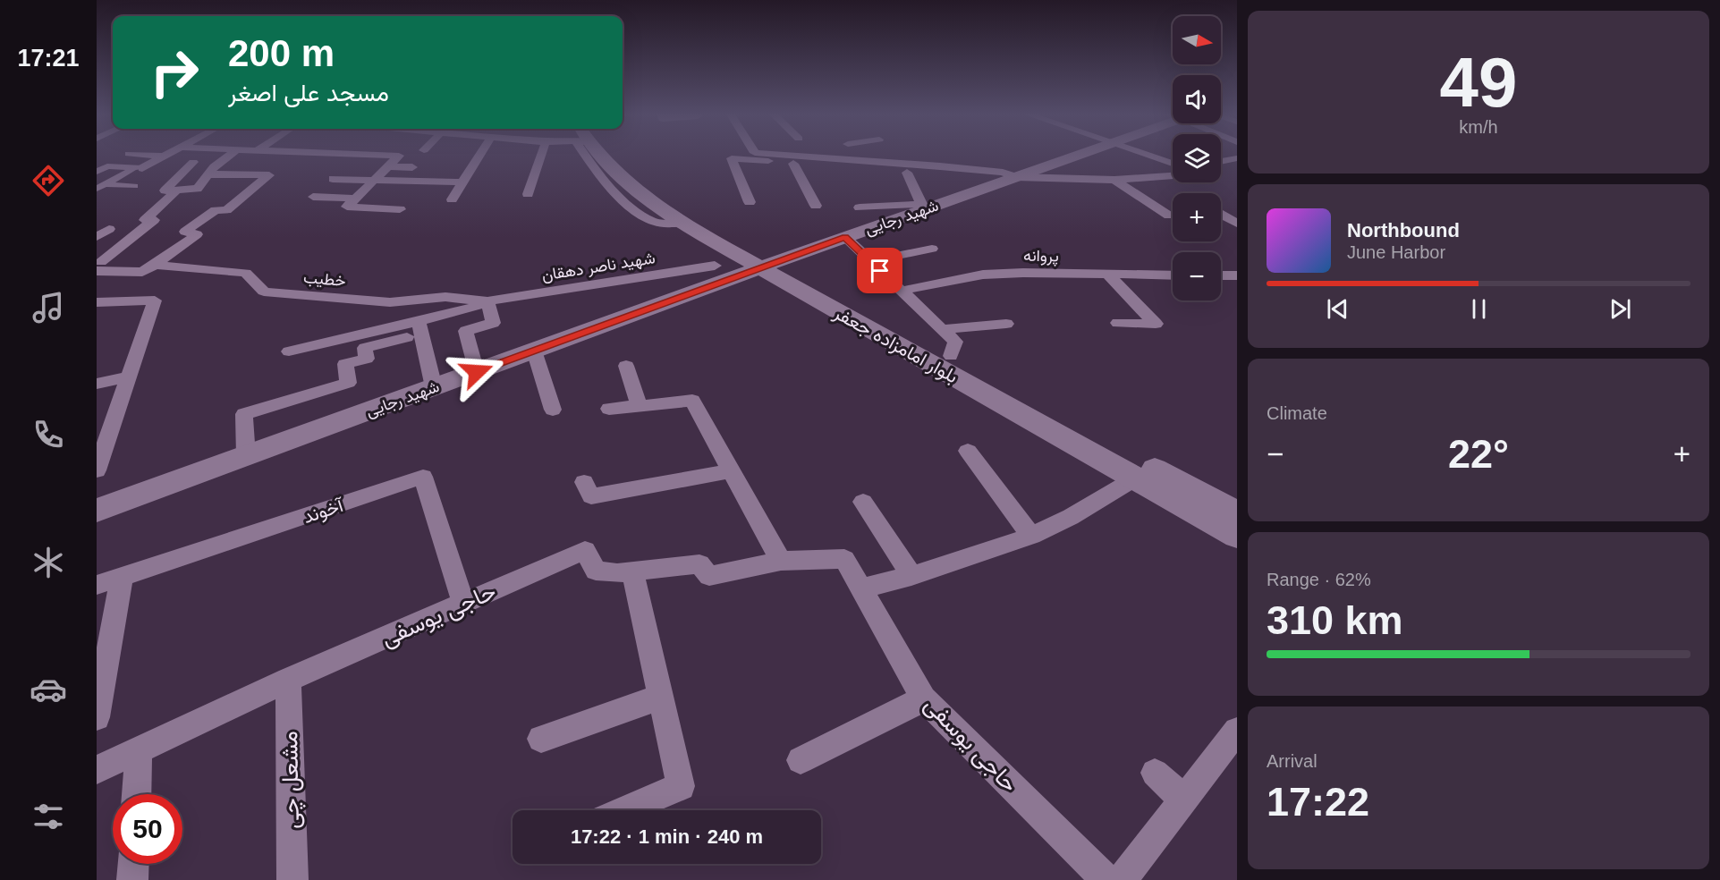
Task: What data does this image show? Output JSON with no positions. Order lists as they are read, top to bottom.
{
  "streets": {
    "main road": ["شهید رجایی", "بلوار امامزاده جعفر"],
    "street": [
      "پروانه",
      "شهید ناصر دهقان",
      "خطیب",
      "آخوند",
      "حاجی یوسفی",
      "مشعل چی"
    ]
  },
  "crossings": [
    ["شهید رجایی", "شهید ناصر دهقان"],
    ["شهید رجایی", "بلوار امامزاده جعفر"],
    ["شهید ناصر دهقان", "خطیب"],
    ["آخوند", "حاجی یوسفی"],
    ["حاجی یوسفی", "مشعل چی"]
  ],
  "north": "right",
  "page": {
    "tabs": "17:21",
    "tile": [
      ["49", "km/h"],
      "Climate",
      ["Range · 62%", "310 km"],
      ["Arrival", "17:22"]
    ],
    "map_buttons": ["+", "−"],
    "turn": ["200 m", "مسجد علی اصغر"],
    "song": ["Northbound", "June Harbor"],
    "heat": ["−", "22°", "+"],
    "limit": "50",
    "trip": "17:22 · 1 min · 240 m"
  }
}
